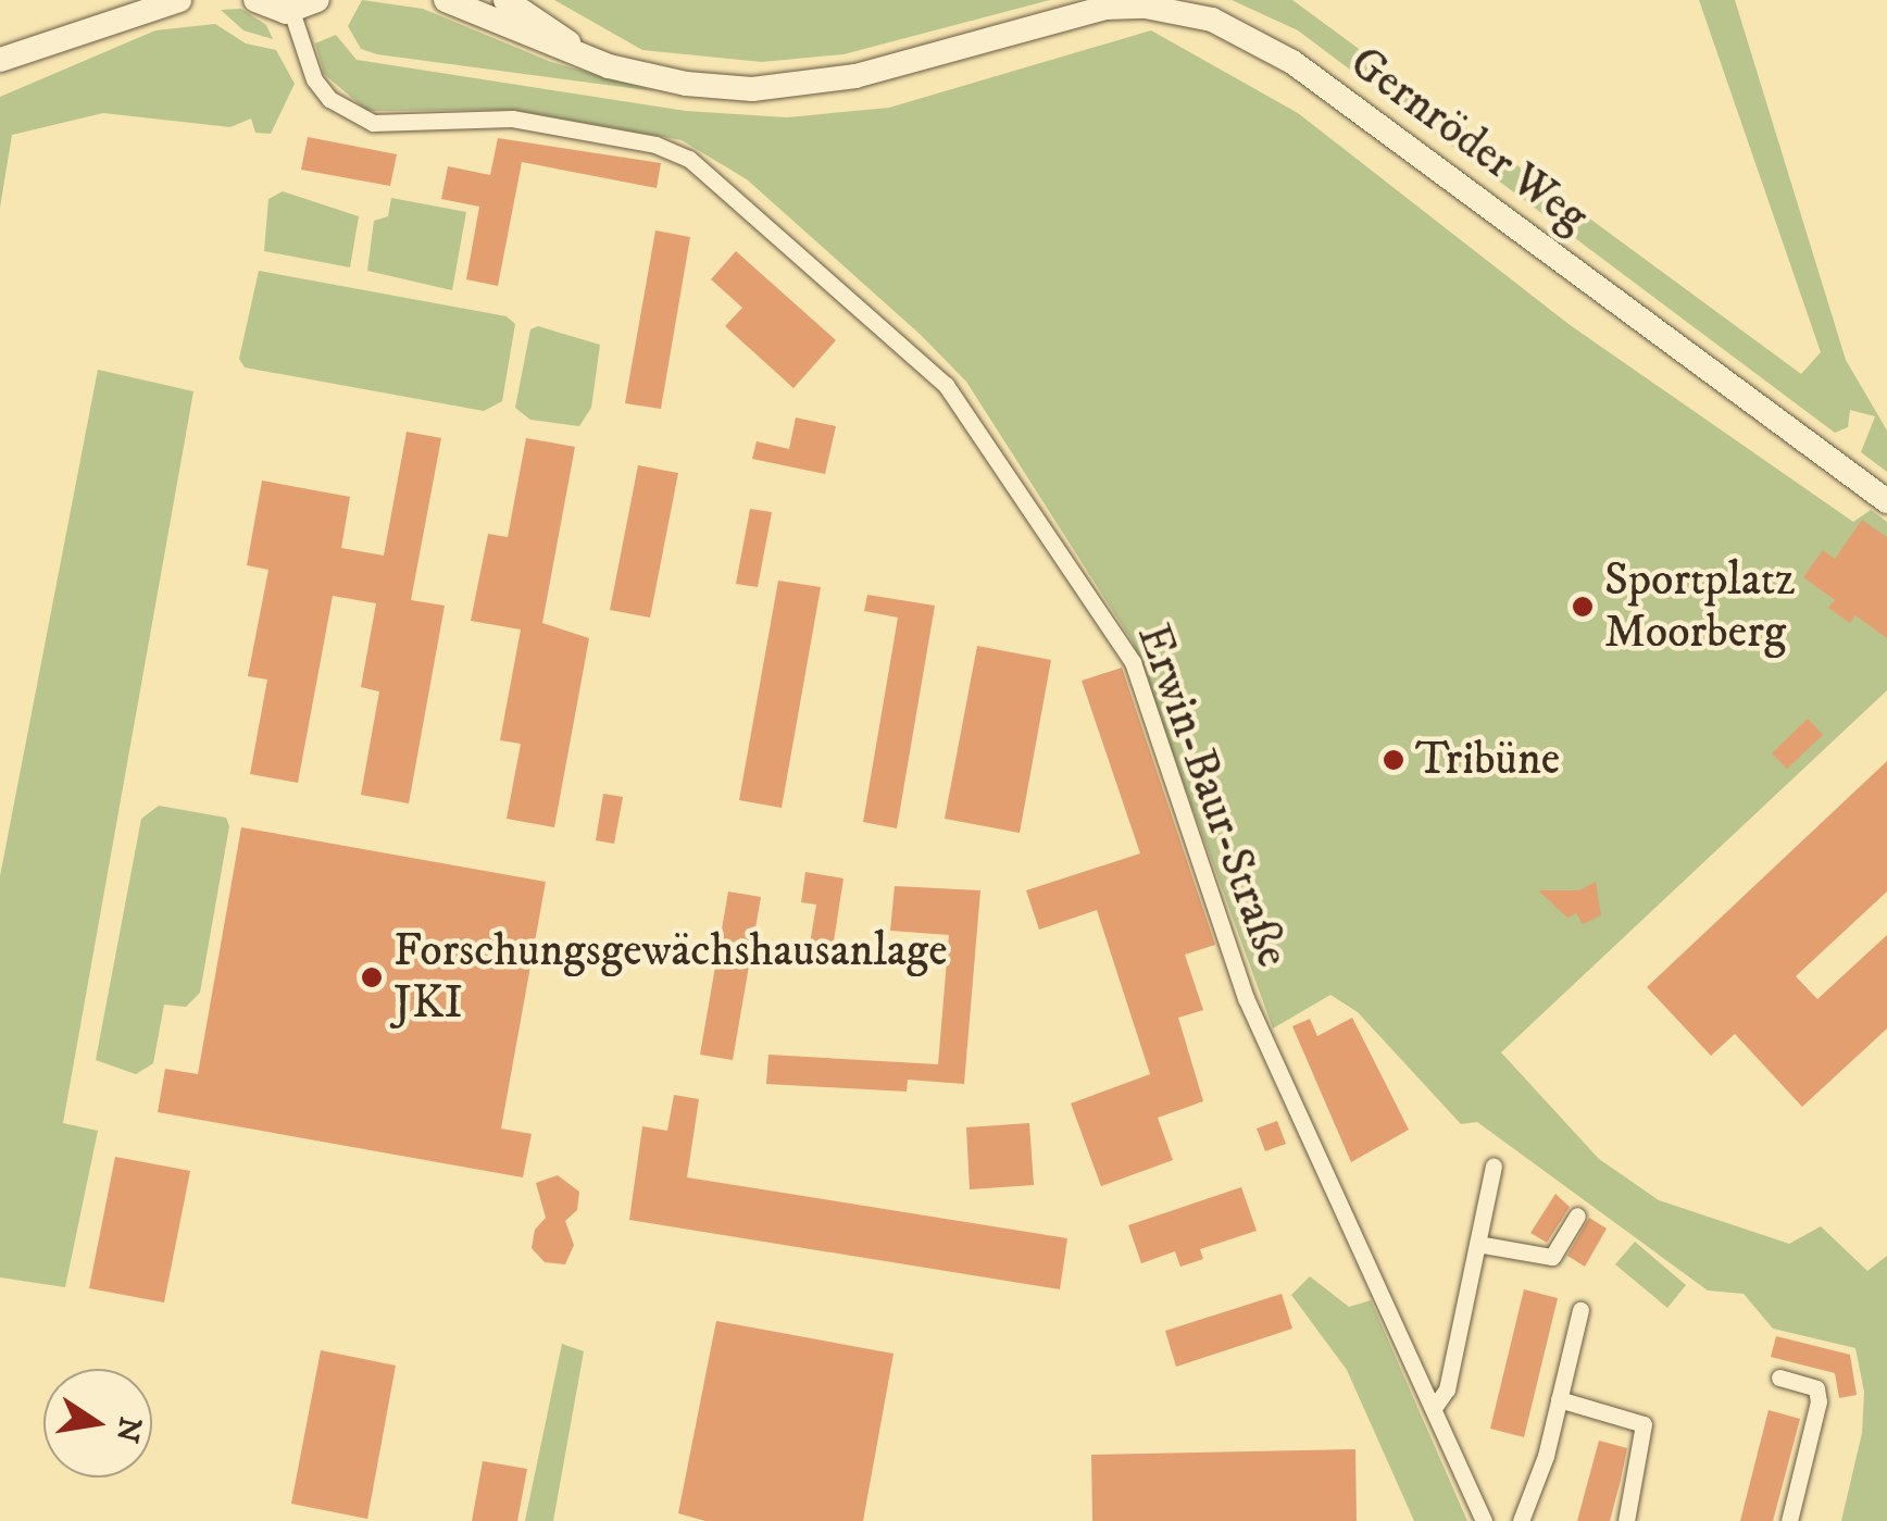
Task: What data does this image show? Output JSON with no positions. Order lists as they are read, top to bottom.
{
  "streets": {
    "main road": ["Gernröder Weg"],
    "street": ["Erwin-Baur-Straße"]
  },
  "places": ["Sportplatz Moorberg", "Tribüne", "Forschungsgewächshausanlage JKI"],
  "north": "right"
}
